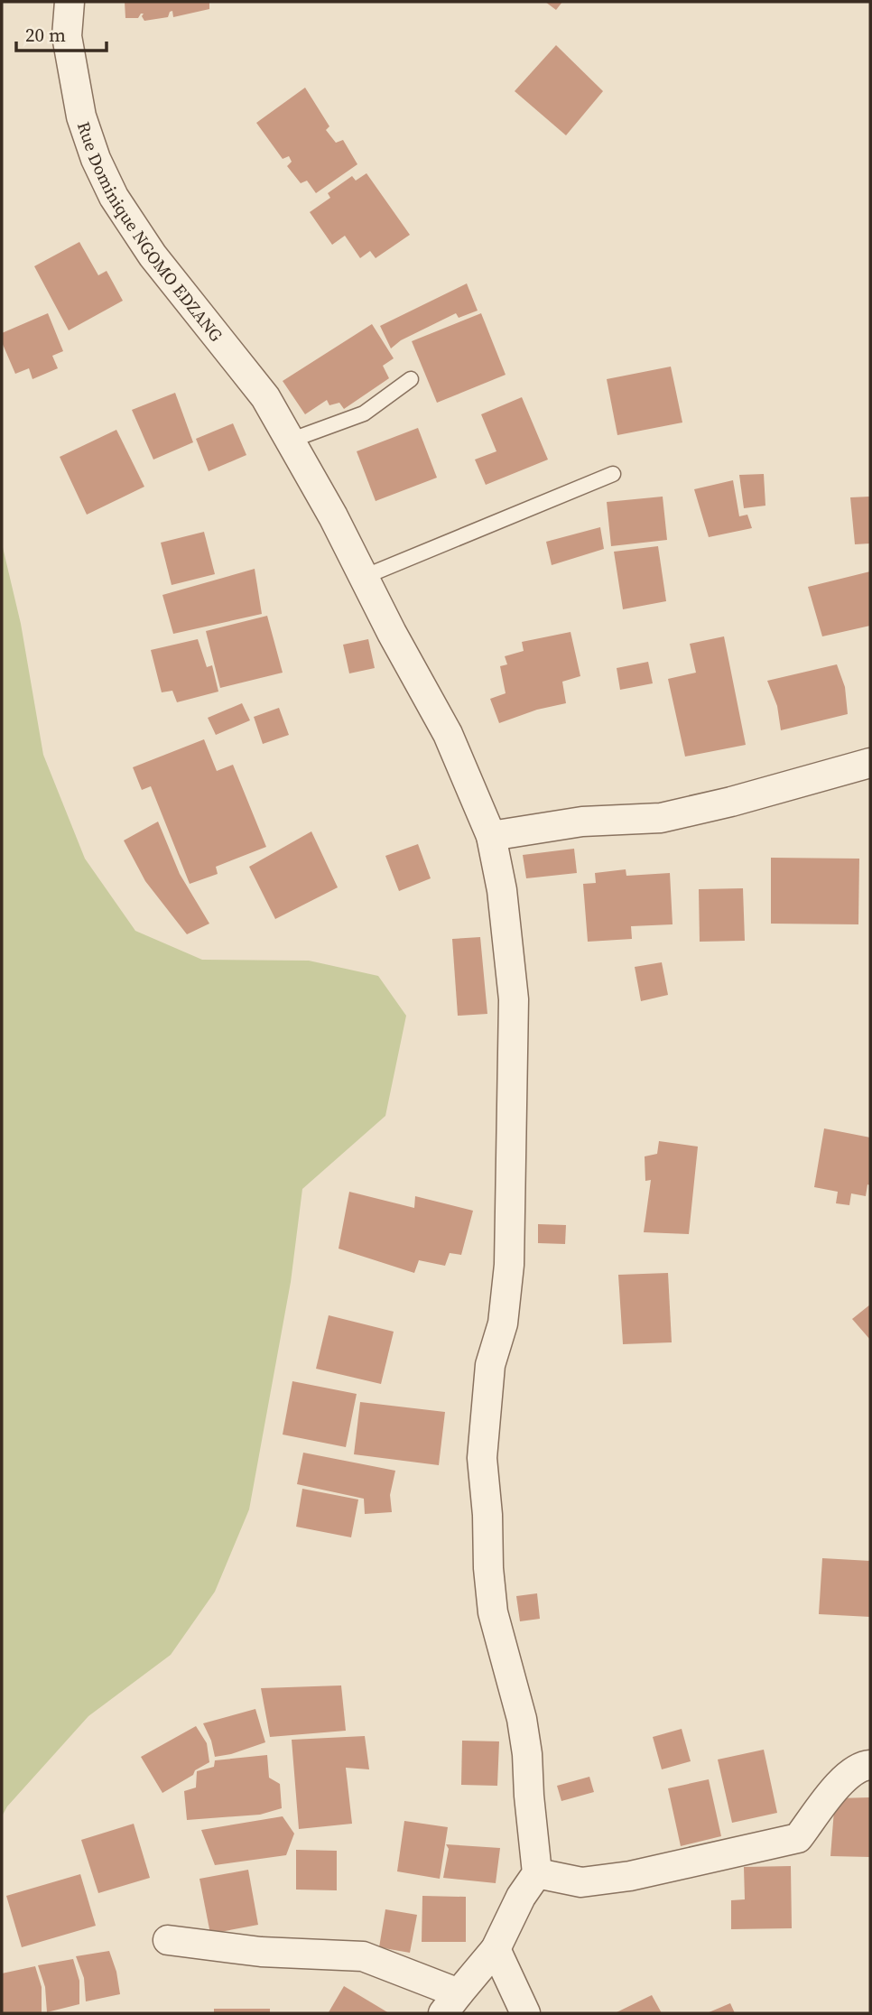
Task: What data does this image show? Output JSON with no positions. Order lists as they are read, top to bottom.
{
  "streets": {
    "street": ["Rue Dominique NGOMO EDZANG"]
  },
  "scale_bar": "20 m"
}
